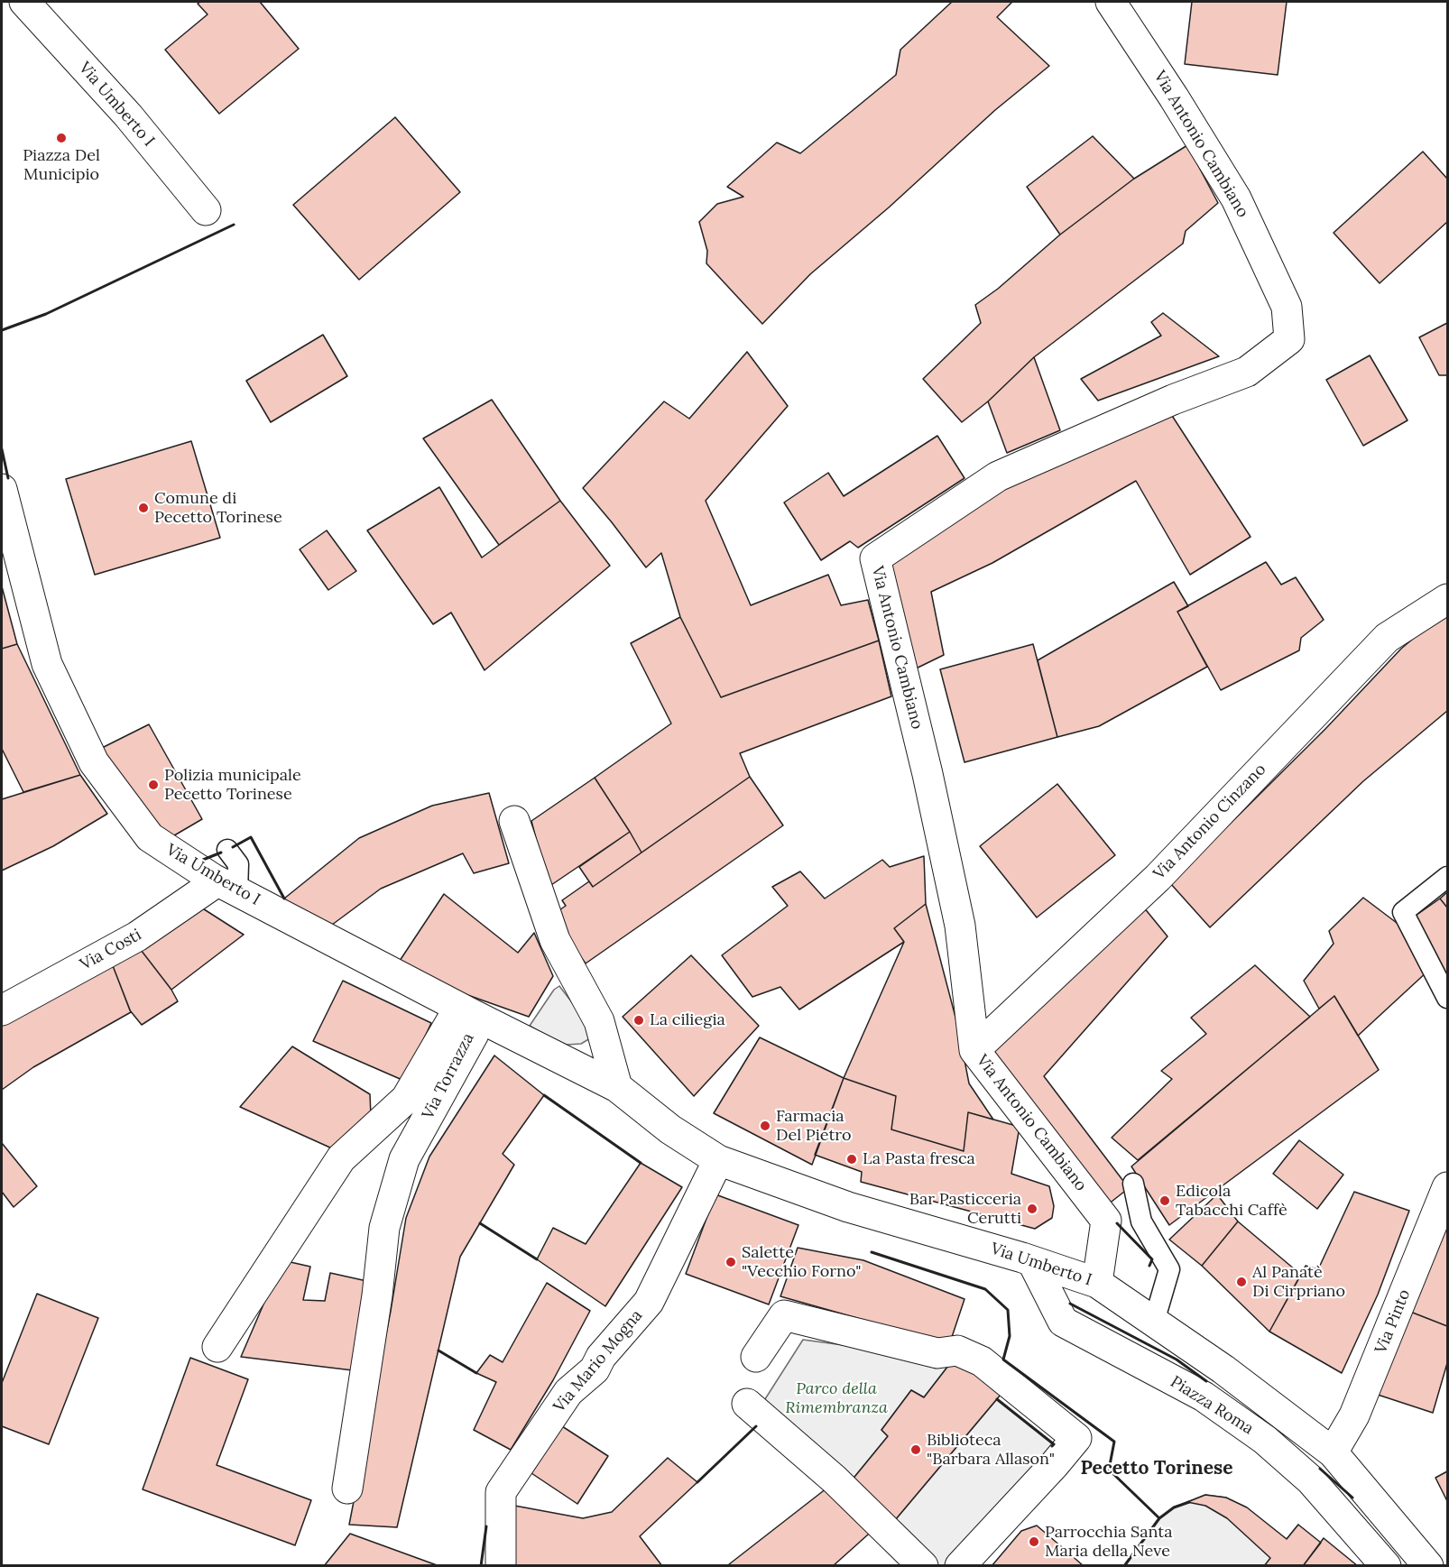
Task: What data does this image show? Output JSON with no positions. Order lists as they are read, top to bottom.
{
  "streets": {
    "street": [
      "Via Umberto I",
      "Via Antonio Cambiano",
      "Via Antonio Cinzano",
      "Via Costi",
      "Via Torrazza",
      "Via Pinto",
      "Via Mario Mogna",
      "Piazza Roma"
    ]
  },
  "crossings": [
    ["Via Umberto I", "Via Antonio Cambiano"],
    ["Via Umberto I", "Via Costi"],
    ["Via Umberto I", "Via Torrazza"],
    ["Via Umberto I", "Via Pinto"],
    ["Via Umberto I", "Via Mario Mogna"],
    ["Via Umberto I", "Piazza Roma"],
    ["Via Antonio Cambiano", "Via Antonio Cinzano"]
  ],
  "districts": ["Pecetto Torinese"],
  "parks": ["Parco della Rimembranza"],
  "places": [
    "Piazza Del Municipio",
    "Comune di Pecetto Torinese",
    "Polizia municipale Pecetto Torinese",
    "La ciliegia",
    "Farmacia Del Pietro",
    "La Pasta fresca",
    "Edicola Tabacchi Caffè",
    "Bar Pasticceria Cerutti",
    "Salette \"Vecchio Forno\"",
    "Al Panatè Di Cirpriano",
    "Biblioteca \"Barbara Allason\"",
    "Parrocchia Santa Maria della Neve"
  ]
}
